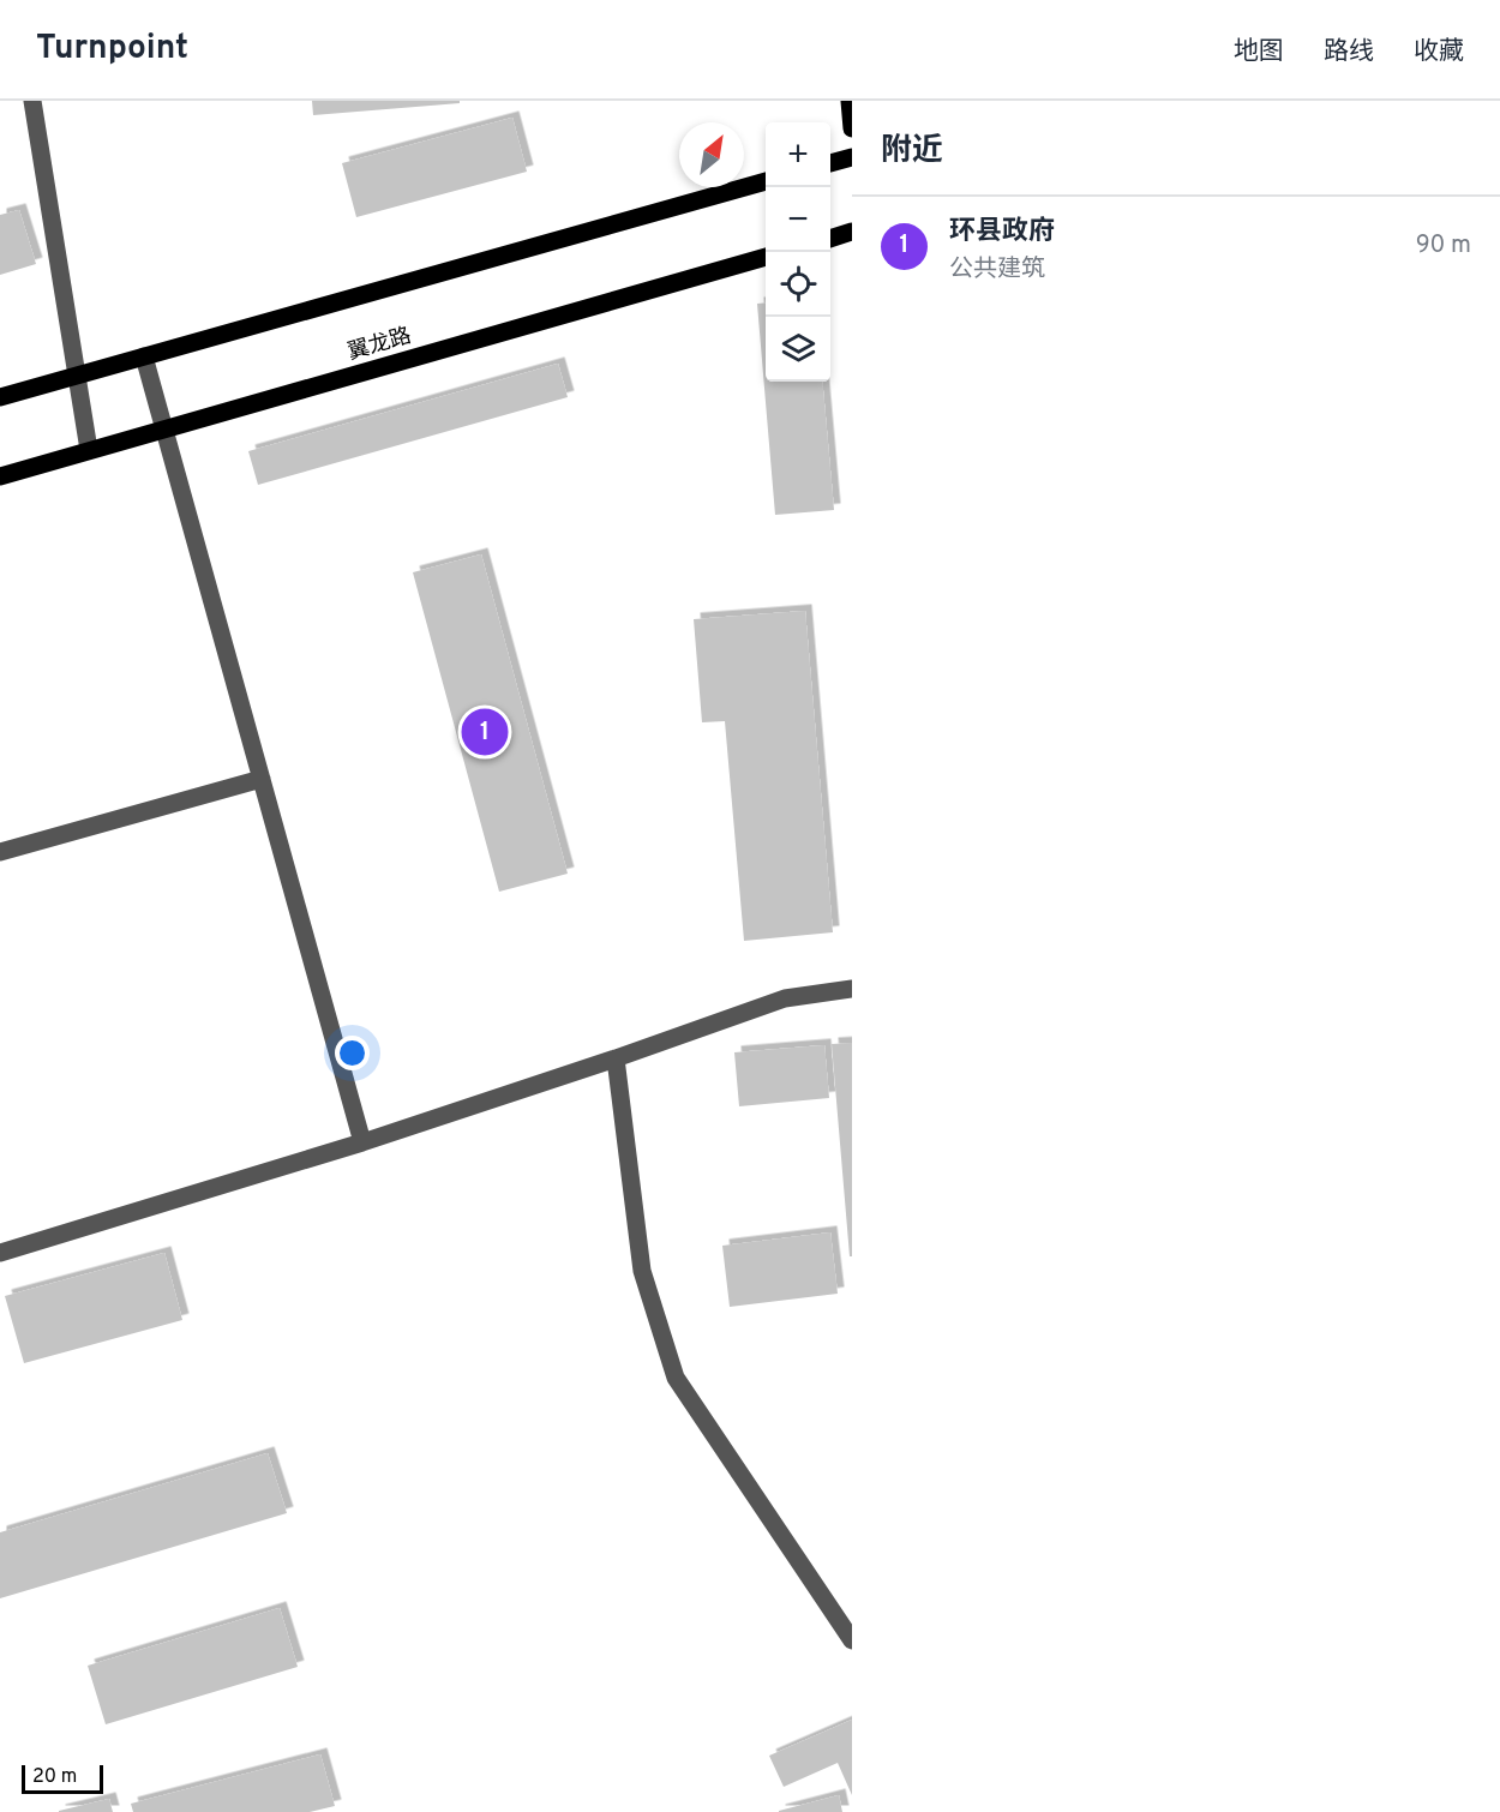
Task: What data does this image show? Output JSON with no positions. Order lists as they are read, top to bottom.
{
  "streets": {
    "main road": ["翼龙路"]
  },
  "scale_bar": "20 m",
  "north": "top right",
  "page": {
    "header": "Turnpoint",
    "nav": ["地图", "路线", "收藏"],
    "heading": "附近",
    "map_buttons": ["+", "−"],
    "list": [
      {
        "mark": "1",
        "name": "环县政府",
        "note": "公共建筑",
        "value": "90 m"
      }
    ],
    "pins": "1",
    "scale": "20 m"
  }
}
